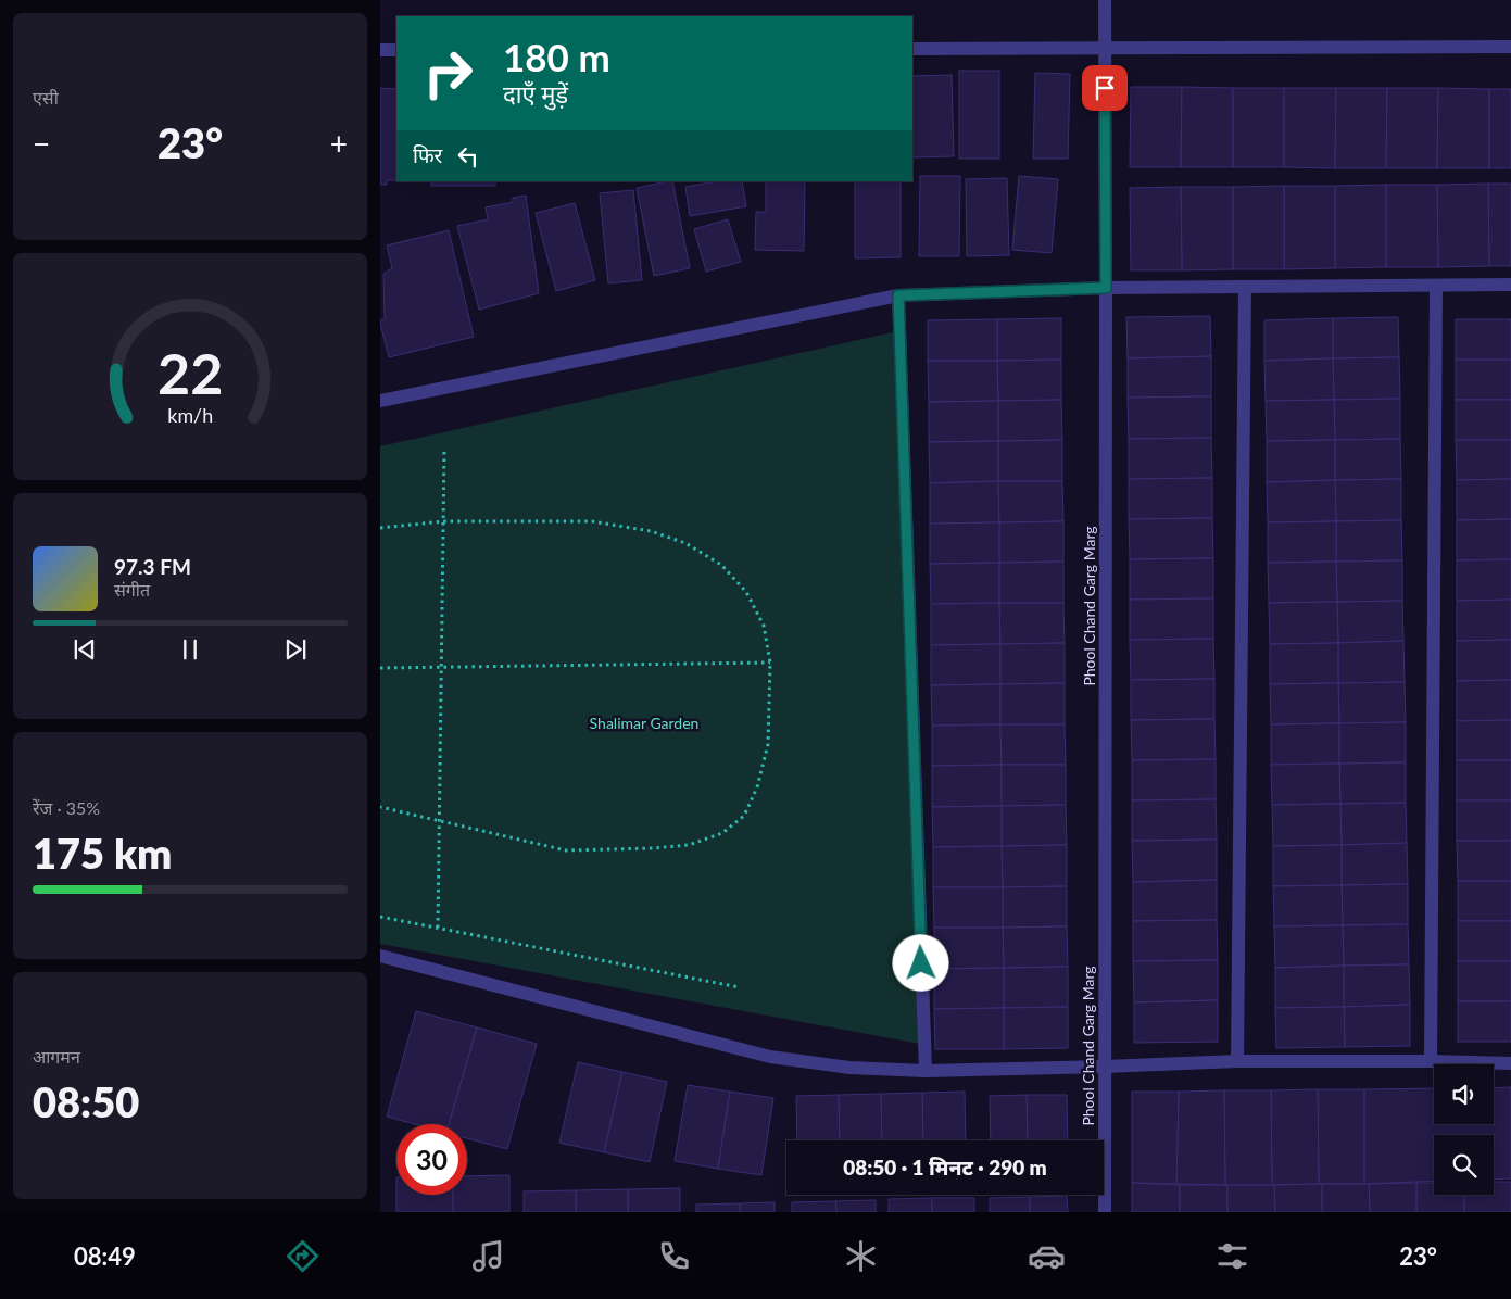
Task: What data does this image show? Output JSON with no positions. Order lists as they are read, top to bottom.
{
  "streets": {
    "street": ["Phool Chand Garg Marg"]
  },
  "parks": ["Shalimar Garden"],
  "page": {
    "tile": [
      "एसी",
      ["रेंज · 35%", "175 km"],
      ["आगमन", "08:50"]
    ],
    "turn": ["180 m", "दाएँ मुड़ें"],
    "heat": ["−", "23°", "+"],
    "then": "फिर",
    "song": ["97.3 FM", "संगीत"],
    "limit": "30",
    "trip": "08:50 · 1 मिनट · 290 m",
    "tabs": ["08:49", "23°"],
    "gauge": ["22", "km/h"]
  }
}
